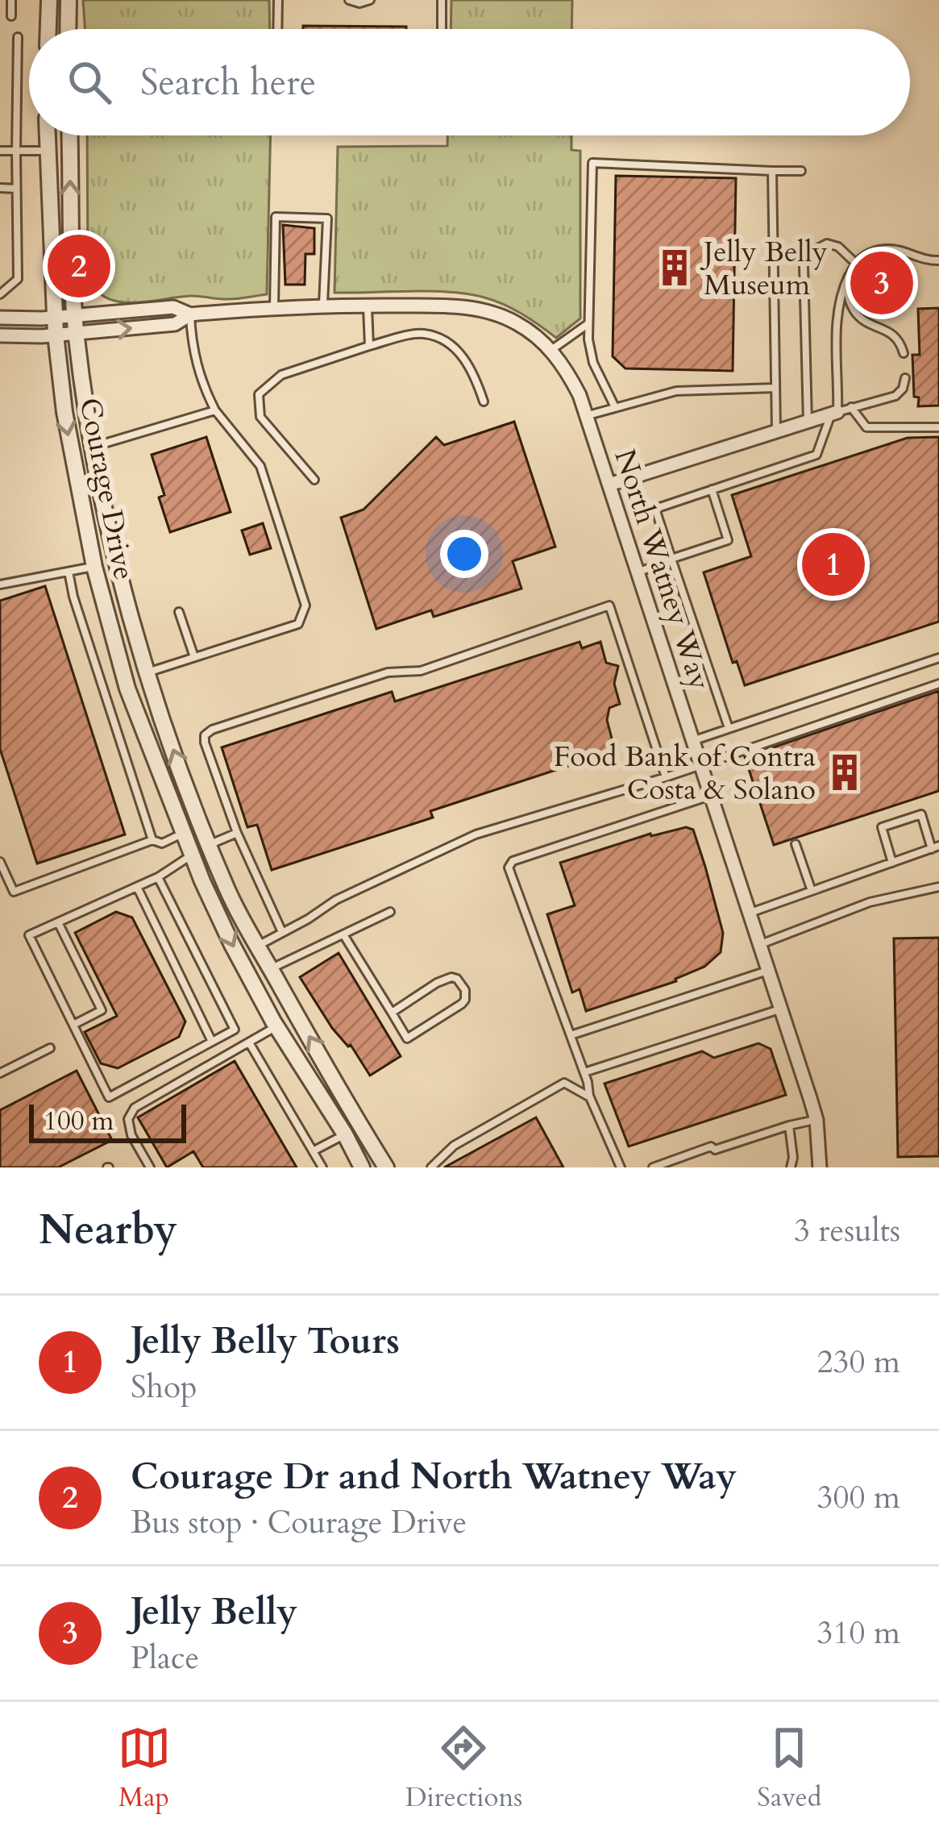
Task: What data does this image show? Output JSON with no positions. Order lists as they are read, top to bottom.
{
  "streets": {
    "street": ["Courage Drive", "North Watney Way"]
  },
  "crossings": [
    ["Courage Drive", "North Watney Way"]
  ],
  "places": {
    "building": ["Jelly Belly Museum", "Food Bank of Contra Costa & Solano"]
  },
  "scale_bar": "100 m",
  "page": {
    "search": "Search here",
    "pins": ["2", "3", "1"],
    "scale": "100 m",
    "heading": ["Nearby", "3 results"],
    "list": [
      {
        "mark": "1",
        "name": "Jelly Belly Tours",
        "note": "Shop",
        "value": "230 m"
      },
      {
        "mark": "2",
        "name": "Courage Dr and North Watney Way",
        "note": "Bus stop · Courage Drive",
        "value": "300 m"
      },
      {
        "mark": "3",
        "name": "Jelly Belly",
        "note": "Place",
        "value": "310 m"
      }
    ],
    "nav": ["Map", "Directions", "Saved"]
  }
}
